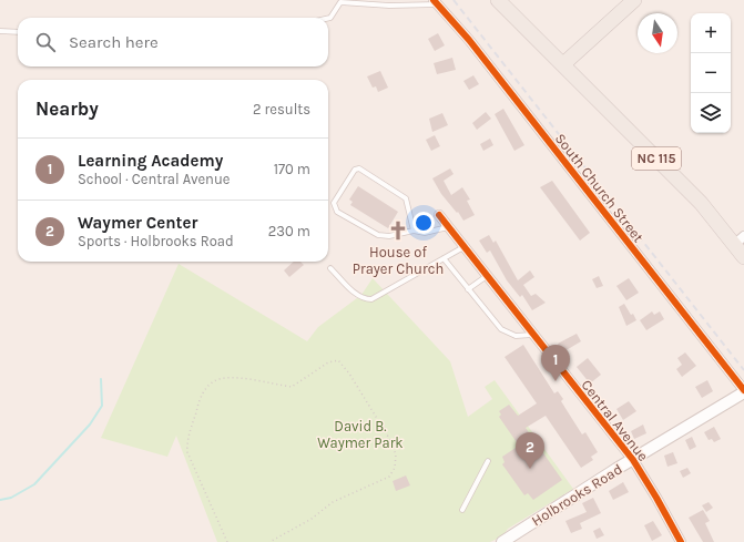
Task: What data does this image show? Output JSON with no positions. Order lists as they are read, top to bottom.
{
  "streets": {
    "main road": ["NC 115"],
    "street": ["South Church Street", "Central Avenue", "Holbrooks Road"]
  },
  "crossings": [
    ["South Church Street", "Holbrooks Road"],
    ["Central Avenue", "Holbrooks Road"]
  ],
  "parks": ["David B. Waymer Park"],
  "places": {
    "church": ["House of Prayer Church"]
  },
  "north": "bottom",
  "page": {
    "map_buttons": ["+", "−"],
    "search": "Search here",
    "heading": ["Nearby", "2 results"],
    "list": [
      {
        "mark": "1",
        "name": "Learning Academy",
        "note": "School · Central Avenue",
        "value": "170 m"
      },
      {
        "mark": "2",
        "name": "Waymer Center",
        "note": "Sports · Holbrooks Road",
        "value": "230 m"
      }
    ],
    "pins": ["1", "2"]
  }
}
